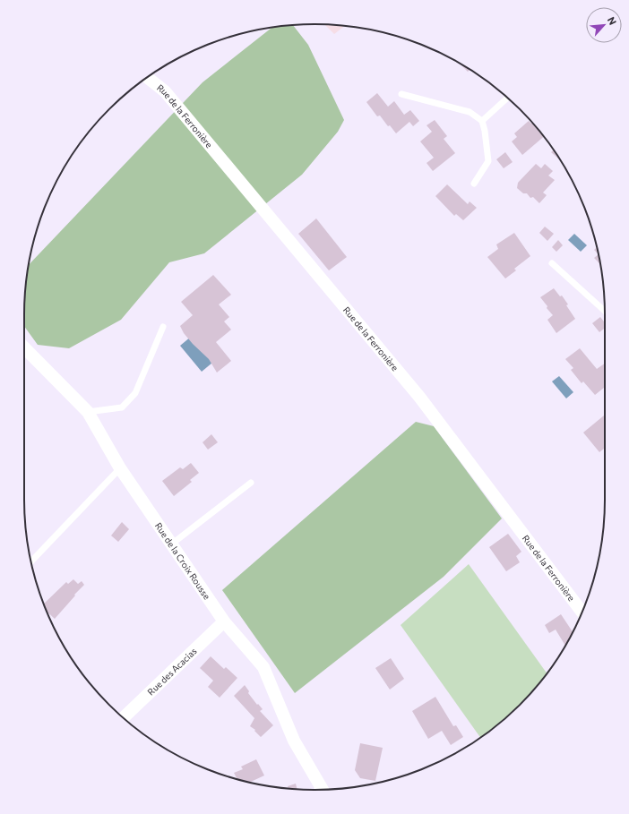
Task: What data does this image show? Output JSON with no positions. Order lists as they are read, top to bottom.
{
  "streets": {
    "street": ["Rue de la Ferronière", "Rue de la Croix Rousse", "Rue des Acacias"]
  },
  "crossings": [
    ["Rue de la Croix Rousse", "Rue des Acacias"]
  ],
  "north": "top right"
}
